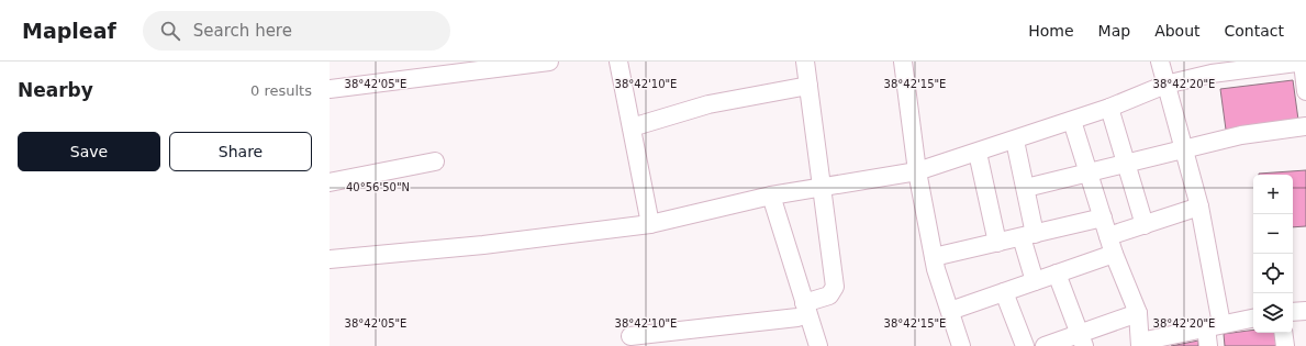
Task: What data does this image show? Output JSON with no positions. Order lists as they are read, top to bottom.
{
  "page": {
    "header": "Mapleaf",
    "search": "Search here",
    "nav": [
      "Home",
      "Map",
      "About",
      "Contact"
    ],
    "heading": ["Nearby", "0 results"],
    "buttons": ["Save", "Share"],
    "map_buttons": ["+", "−"]
  },
  "coordinates": [
    "38°42'05\"E",
    "38°42'10\"E",
    "38°42'15\"E",
    "38°42'20\"E",
    "40°56'50\"N"
  ]
}
